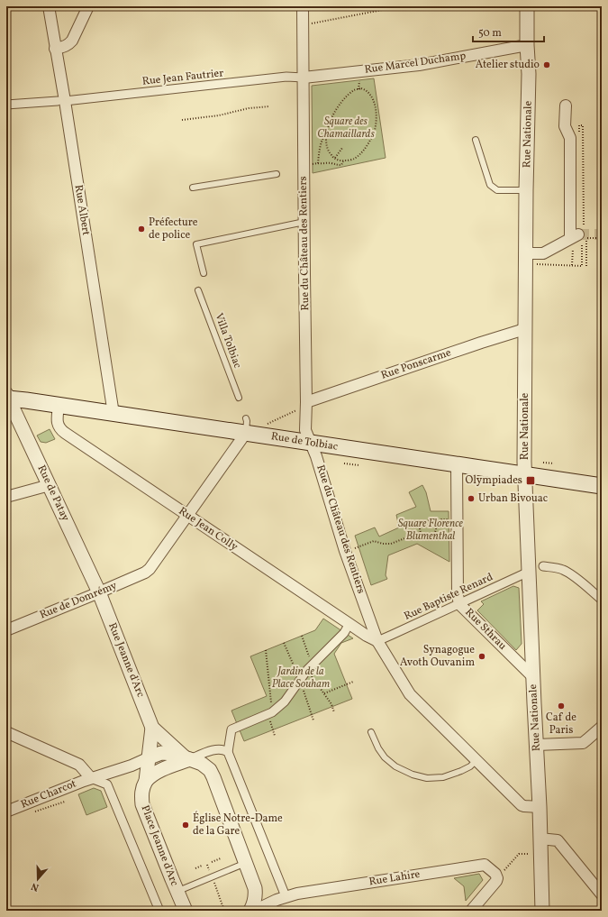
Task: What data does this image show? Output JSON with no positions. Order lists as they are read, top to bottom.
{
  "streets": {
    "main road": ["Rue de Tolbiac"],
    "street": [
      "Rue Marcel Duchamp",
      "Rue Jean Fautrier",
      "Rue Nationale",
      "Rue Albert",
      "Rue du Château des Rentiers",
      "Rue Ponscarme",
      "Rue de Patay",
      "Rue Jean Colly",
      "Rue Baptiste Renard",
      "Rue de Domrémy",
      "Rue Sthrau",
      "Rue Jeanne d'Arc",
      "Rue Charcot",
      "Place Jeanne d'Arc",
      "Rue Lahire"
    ],
    "lane": ["Villa Tolbiac"]
  },
  "crossings": [
    ["Rue Marcel Duchamp", "Rue Jean Fautrier"],
    ["Rue Marcel Duchamp", "Rue Nationale"],
    ["Rue Marcel Duchamp", "Rue du Château des Rentiers"],
    ["Rue Jean Fautrier", "Rue Albert"],
    ["Rue Jean Fautrier", "Rue du Château des Rentiers"],
    ["Rue Nationale", "Rue du Château des Rentiers"],
    ["Rue Nationale", "Rue Ponscarme"],
    ["Rue Nationale", "Rue de Tolbiac"],
    ["Rue Nationale", "Rue Baptiste Renard"],
    ["Rue Nationale", "Rue Sthrau"],
    ["Rue Albert", "Rue de Tolbiac"],
    ["Rue du Château des Rentiers", "Rue Ponscarme"],
    ["Rue du Château des Rentiers", "Rue de Tolbiac"],
    ["Rue du Château des Rentiers", "Rue Jean Colly"],
    ["Rue du Château des Rentiers", "Rue Baptiste Renard"],
    ["Rue de Tolbiac", "Rue de Patay"],
    ["Rue de Tolbiac", "Rue Jean Colly"],
    ["Rue de Tolbiac", "Rue Sthrau"],
    ["Rue de Patay", "Rue de Domrémy"],
    ["Rue de Patay", "Rue Jeanne d'Arc"],
    ["Rue Jean Colly", "Rue Baptiste Renard"],
    ["Rue Jean Colly", "Rue de Domrémy"],
    ["Rue Baptiste Renard", "Rue Sthrau"],
    ["Rue de Domrémy", "Rue Jeanne d'Arc"],
    ["Rue Jeanne d'Arc", "Rue Charcot"],
    ["Rue Jeanne d'Arc", "Place Jeanne d'Arc"],
    ["Rue Charcot", "Place Jeanne d'Arc"]
  ],
  "parks": ["Square des Chamaillards", "Square Florence Blumenthal", "Jardin de la Place Souham"],
  "places": {
    "other": [
      "Atelier studio",
      "Préfecture de police",
      "Urban Bivouac",
      "Synagogue Avoth Ouvanim",
      "Caf de Paris",
      "Église Notre-Dame de la Gare"
    ],
    "transit": ["Olympiades"]
  },
  "scale_bar": "50 m",
  "north": "bottom"
}
